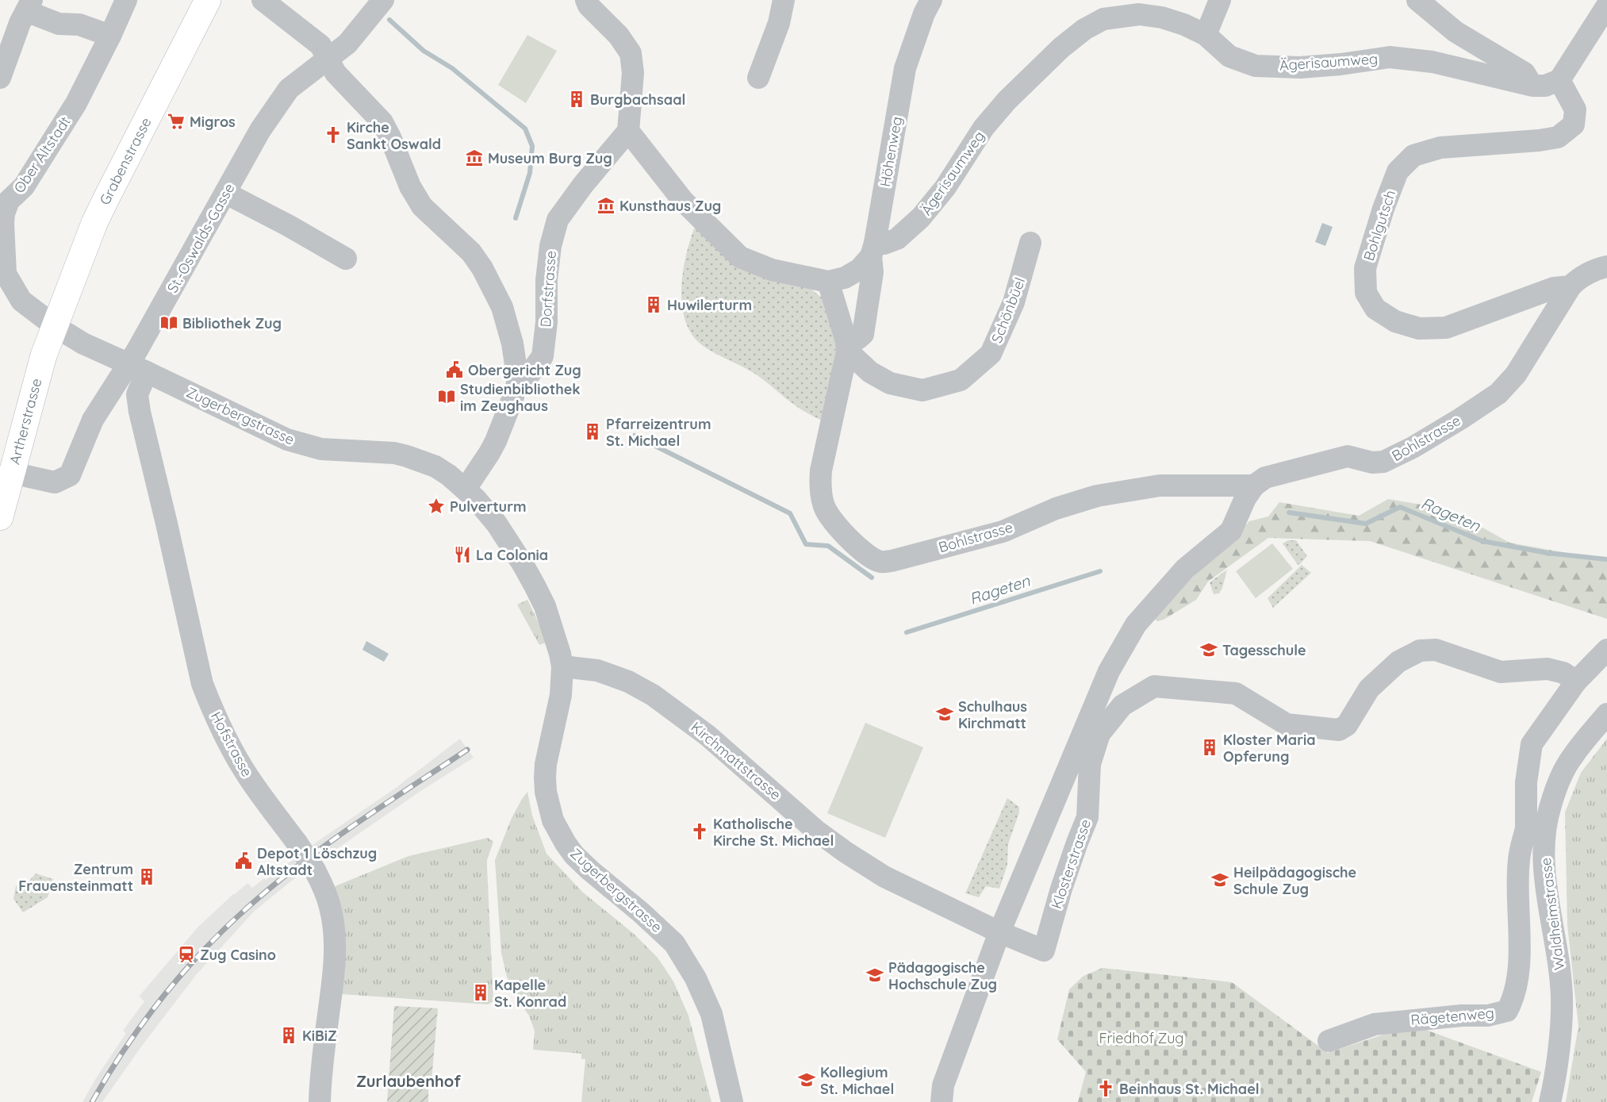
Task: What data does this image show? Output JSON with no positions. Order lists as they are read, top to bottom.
{
  "streets": {
    "main road": ["Grabenstrasse", "Artherstrasse"],
    "street": [
      "Ägerisaumweg",
      "Höhenweg",
      "Ober Altstadt",
      "Bohlgutsch",
      "St.-Oswalds-Gasse",
      "Dorfstrasse",
      "Schönbüel",
      "Zugerbergstrasse",
      "Bohlstrasse",
      "Hofstrasse",
      "Kirchmattstrasse",
      "Klosterstrasse",
      "Waldheimstrasse",
      "Rägetenweg"
    ]
  },
  "crossings": [
    ["Ägerisaumweg", "Höhenweg"],
    ["Ägerisaumweg", "Bohlgutsch"],
    ["Ober Altstadt", "Grabenstrasse"],
    ["Ober Altstadt", "Zugerbergstrasse"],
    ["Ober Altstadt", "Artherstrasse"],
    ["Grabenstrasse", "Zugerbergstrasse"],
    ["Grabenstrasse", "Artherstrasse"],
    ["Bohlgutsch", "Bohlstrasse"],
    ["St.-Oswalds-Gasse", "Zugerbergstrasse"],
    ["St.-Oswalds-Gasse", "Artherstrasse"],
    ["St.-Oswalds-Gasse", "Hofstrasse"],
    ["Schönbüel", "Bohlstrasse"],
    ["Zugerbergstrasse", "Artherstrasse"],
    ["Zugerbergstrasse", "Hofstrasse"],
    ["Zugerbergstrasse", "Kirchmattstrasse"],
    ["Kirchmattstrasse", "Klosterstrasse"],
    ["Waldheimstrasse", "Rägetenweg"]
  ],
  "districts": ["Zurlaubenhof"],
  "water": ["Rageten"],
  "parks": ["Friedhof Zug"],
  "places": {
    "building": [
      "Burgbachsaal",
      "Huwilerturm",
      "Pfarreizentrum St. Michael",
      "Kloster Maria Opferung",
      "Zentrum Frauensteinmatt",
      "Kapelle St. Konrad",
      "KiBiZ"
    ],
    "supermarket": ["Migros"],
    "church": ["Kirche Sankt Oswald", "Katholische Kirche St. Michael", "Beinhaus St. Michael"],
    "museum": ["Museum Burg Zug", "Kunsthaus Zug"],
    "library": ["Bibliothek Zug", "Studienbibliothek im Zeughaus"],
    "public building": ["Obergericht Zug", "Depot 1 Löschzug Altstadt"],
    "place": ["Pulverturm"],
    "restaurant": ["La Colonia"],
    "school or university": [
      "Tagesschule",
      "Schulhaus Kirchmatt",
      "Heilpädagogische Schule Zug",
      "Pädagogische Hochschule Zug",
      "Kollegium St. Michael"
    ],
    "station": ["Zug Casino"]
  }
}
